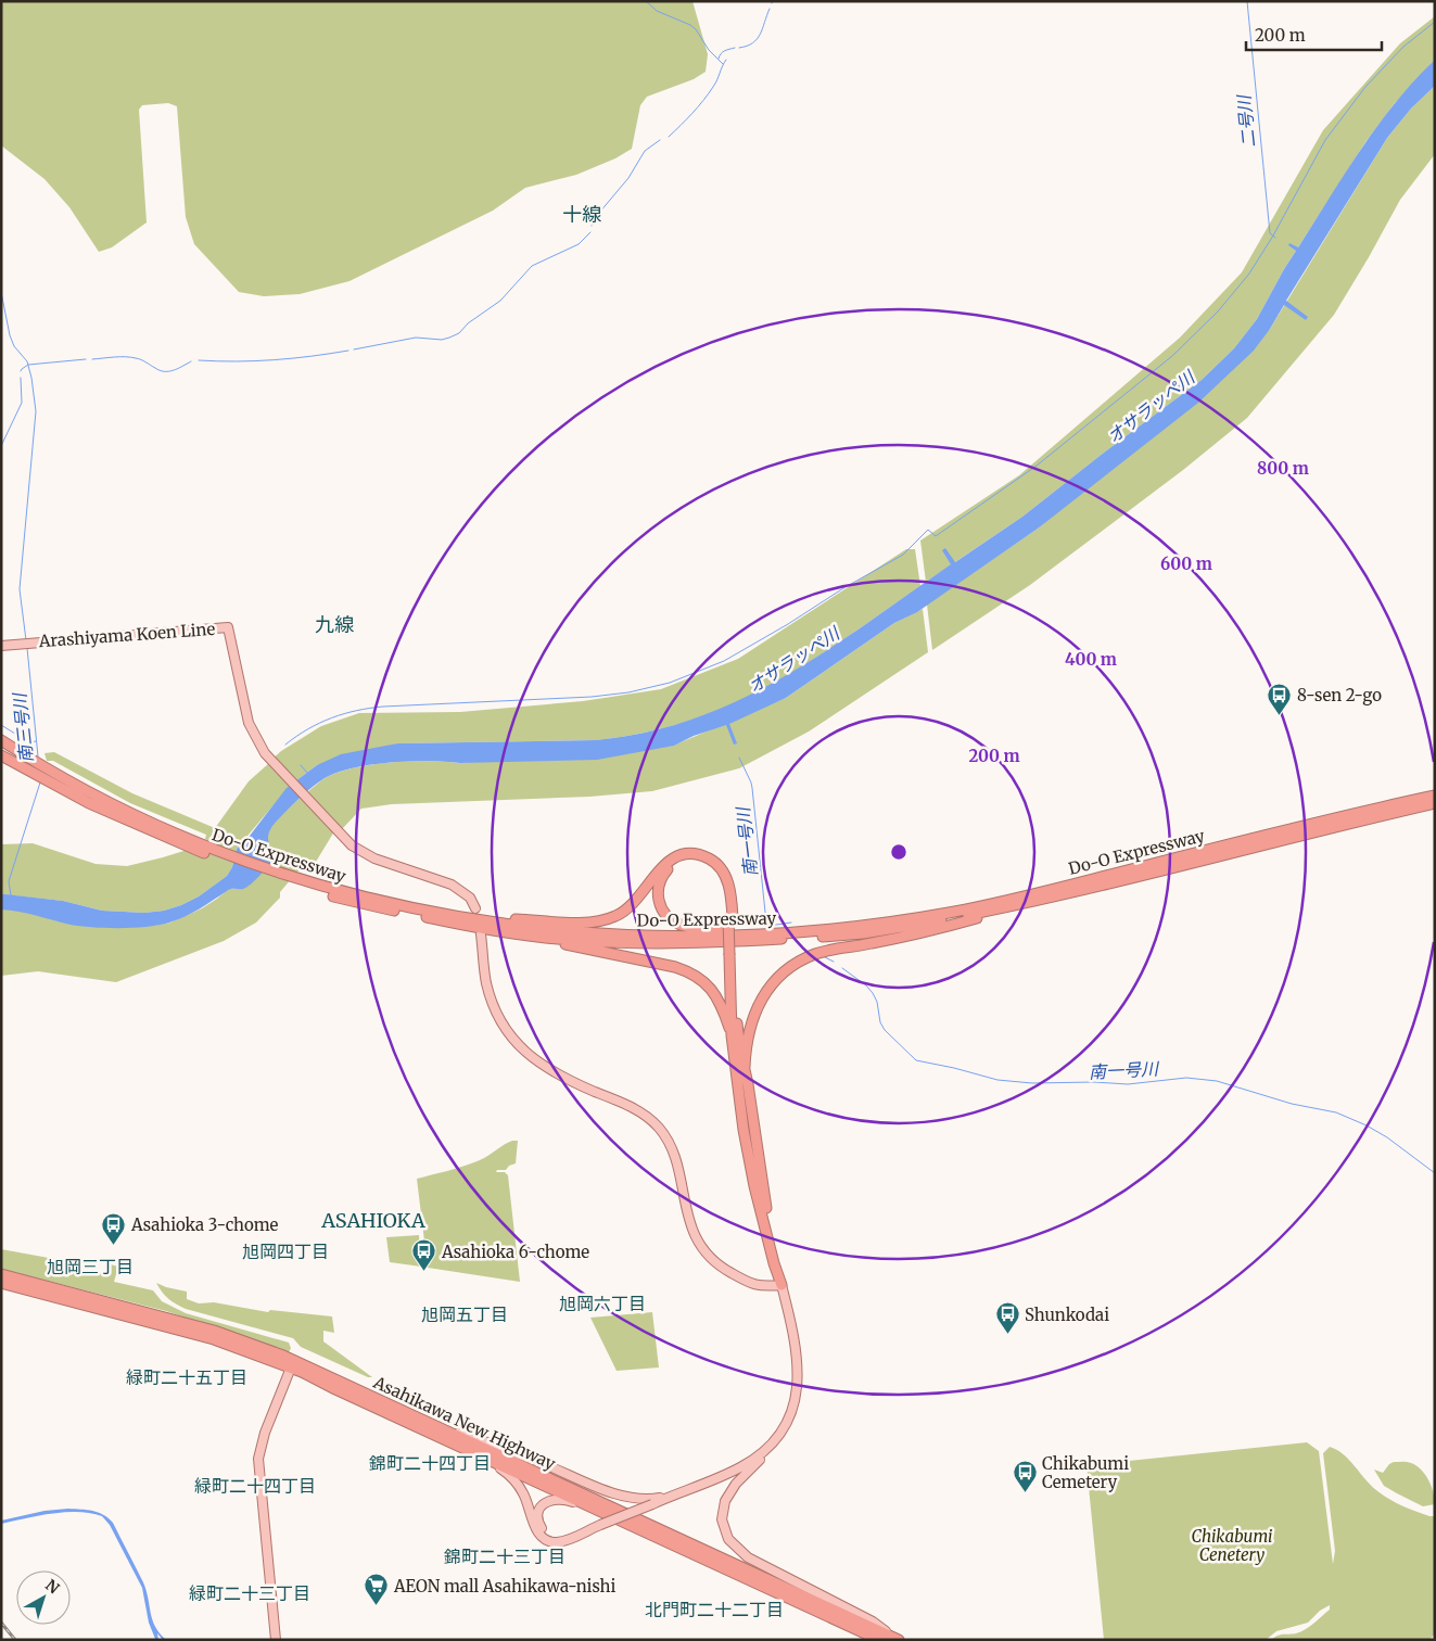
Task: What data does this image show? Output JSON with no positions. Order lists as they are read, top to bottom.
{
  "streets": {
    "highway": ["Do-O Expressway", "Asahikawa New Highway"],
    "main road": ["Arashiyama Koen Line"]
  },
  "districts": [
    "十線",
    "九線",
    "ASAHIOKA",
    "旭岡四丁目",
    "旭岡三丁目",
    "旭岡六丁目",
    "旭岡五丁目",
    "緑町二十五丁目",
    "錦町二十四丁目",
    "緑町二十四丁目",
    "錦町二十三丁目",
    "緑町二十三丁目",
    "北門町二十二丁目"
  ],
  "water": [
    "二号川",
    "オサラッペ川",
    "南三号川",
    "南一号川"
  ],
  "parks": ["Chikabumi Cenetery"],
  "places": {
    "bus stop": [
      "8-sen 2-go",
      "Asahioka 3-chome",
      "Asahioka 6-chome",
      "Shunkodai",
      "Chikabumi Cemetery"
    ],
    "supermarket": ["AEON mall Asahikawa-nishi"]
  },
  "scale_bar": "200 m",
  "north": "top right",
  "rings": [
    "800 m",
    "600 m",
    "400 m",
    "200 m"
  ]
}
